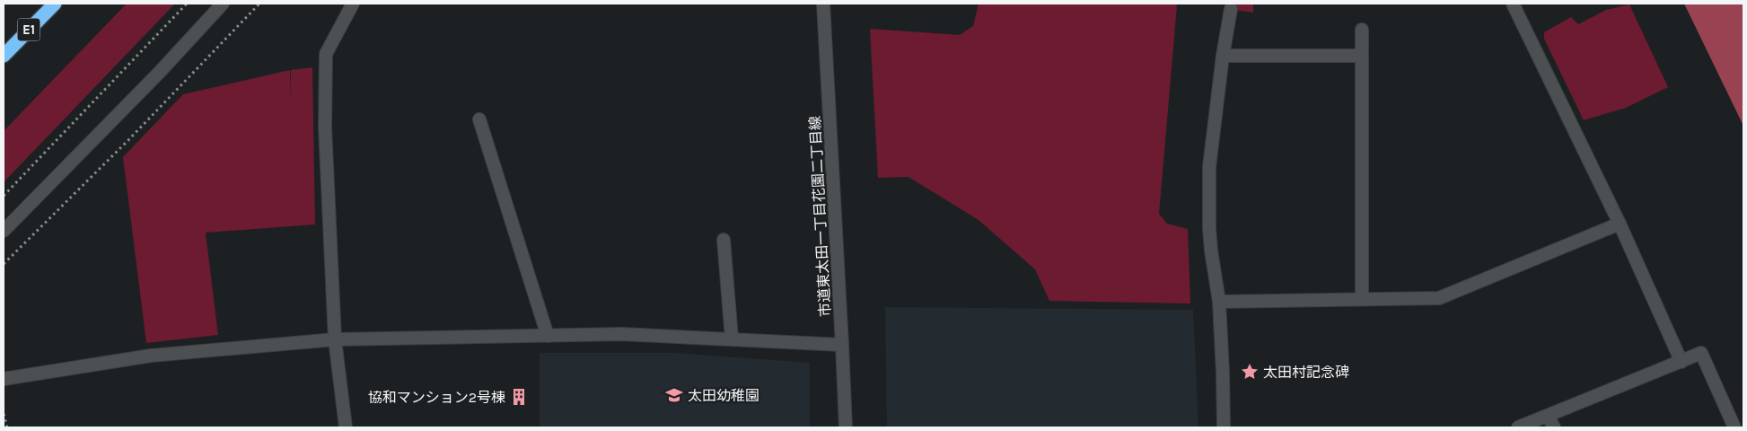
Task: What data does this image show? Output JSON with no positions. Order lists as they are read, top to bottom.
{
  "streets": {
    "highway": ["E1"],
    "street": ["市道東太田一丁目花園二丁目線"]
  },
  "places": {
    "place": ["太田村記念碑"],
    "school or university": ["太田幼稚園"],
    "building": ["協和マンション2号棟"]
  }
}
